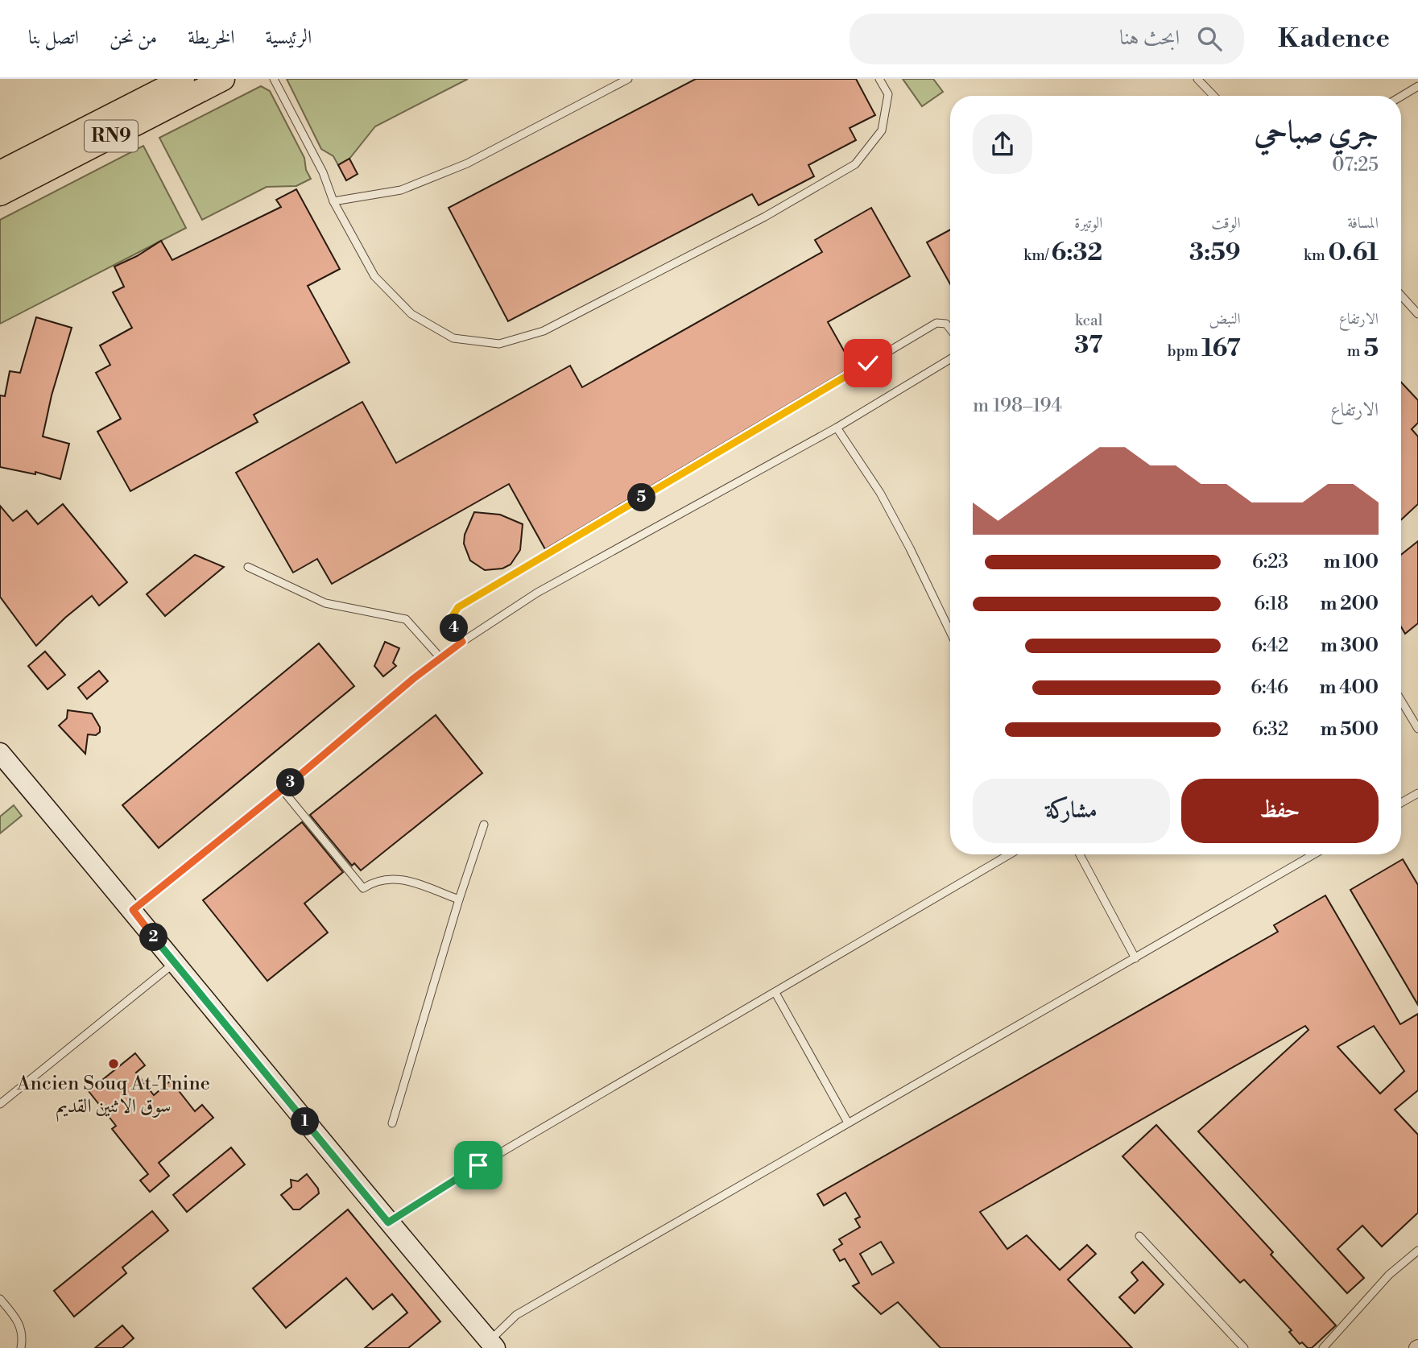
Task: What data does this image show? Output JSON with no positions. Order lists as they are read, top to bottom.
{
  "streets": {
    "main road": ["RN9"]
  },
  "places": ["Ancien Souq At-Tnine سوق الاثنين القديم"],
  "page": {
    "header": "Kadence",
    "search": "ابحث هنا",
    "nav": [
      "الرئيسية",
      "الخريطة",
      "من نحن",
      "اتصل بنا"
    ],
    "heading": ["جري صباحي", "07:25"],
    "stats": [
      ["المسافة", "0.61 km"],
      ["الوقت", "3:59"],
      ["الوتيرة", "6:32 /km"],
      ["الارتفاع", "5 m"],
      ["النبض", "167 bpm"],
      ["kcal", "37"]
    ],
    "chart": ["الارتفاع", "194–198 m"],
    "pins": [
      "5",
      "4",
      "3",
      "2",
      "1"
    ],
    "list": [
      {
        "name": "100 m",
        "note": "6:23"
      },
      {
        "name": "200 m",
        "note": "6:18"
      },
      {
        "name": "300 m",
        "note": "6:42"
      },
      {
        "name": "400 m",
        "note": "6:46"
      },
      {
        "name": "500 m",
        "note": "6:32"
      }
    ],
    "buttons": ["حفظ", "مشاركة"]
  }
}
